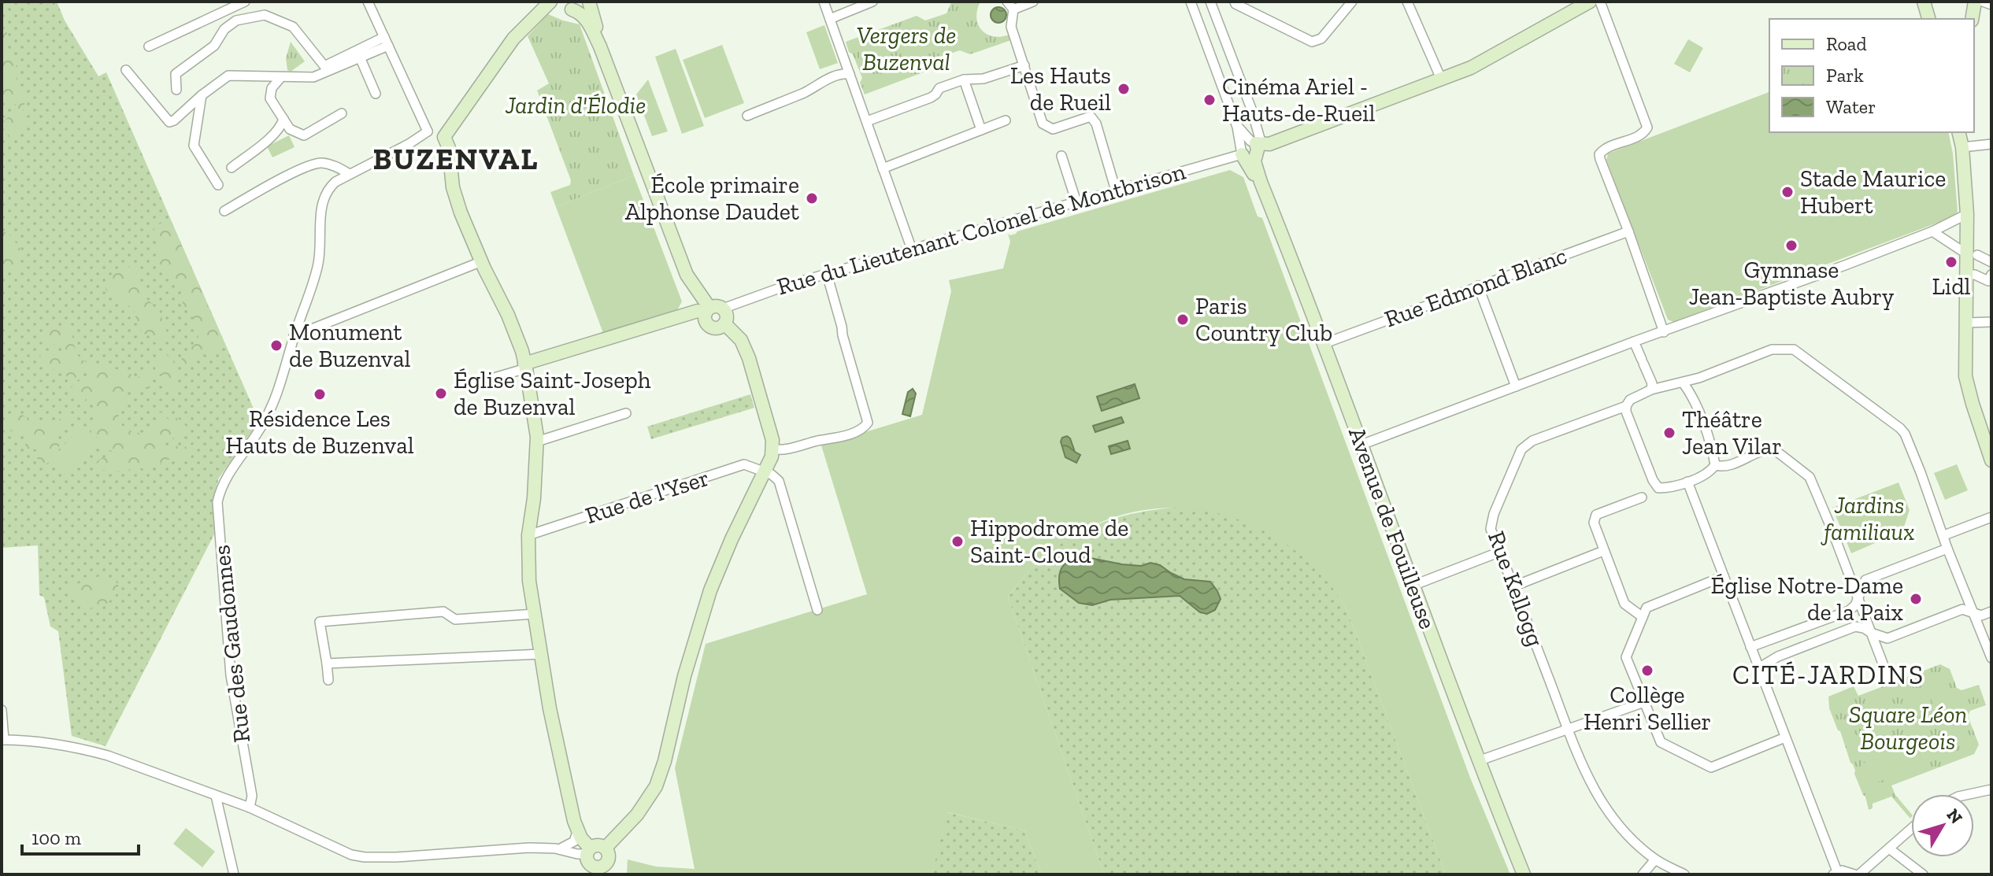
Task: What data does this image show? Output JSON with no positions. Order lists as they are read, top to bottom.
{
  "streets": {
    "street": [
      "Rue du Lieutenant Colonel de Montbrison",
      "Rue Edmond Blanc",
      "Rue de l'Yser",
      "Avenue de Fouilleuse",
      "Rue Kellogg",
      "Rue des Gaudonnes"
    ]
  },
  "crossings": [
    ["Rue du Lieutenant Colonel de Montbrison", "Avenue de Fouilleuse"],
    ["Rue Edmond Blanc", "Avenue de Fouilleuse"]
  ],
  "districts": ["BUZENVAL", "CITÉ-JARDINS"],
  "parks": [
    "Vergers de Buzenval",
    "Jardin d'Élodie",
    "Jardins familiaux",
    "Square Léon Bourgeois"
  ],
  "places": [
    "Les Hauts de Rueil",
    "Cinéma Ariel - Hauts-de-Rueil",
    "Stade Maurice Hubert",
    "École primaire Alphonse Daudet",
    "Gymnase Jean-Baptiste Aubry",
    "Lidl",
    "Paris Country Club",
    "Monument de Buzenval",
    "Église Saint-Joseph de Buzenval",
    "Résidence Les Hauts de Buzenval",
    "Théâtre Jean Vilar",
    "Hippodrome de Saint-Cloud",
    "Église Notre-Dame de la Paix",
    "Collège Henri Sellier"
  ],
  "legend": ["Road", "Park", "Water"],
  "scale_bar": "100 m",
  "north": "top right"
}
